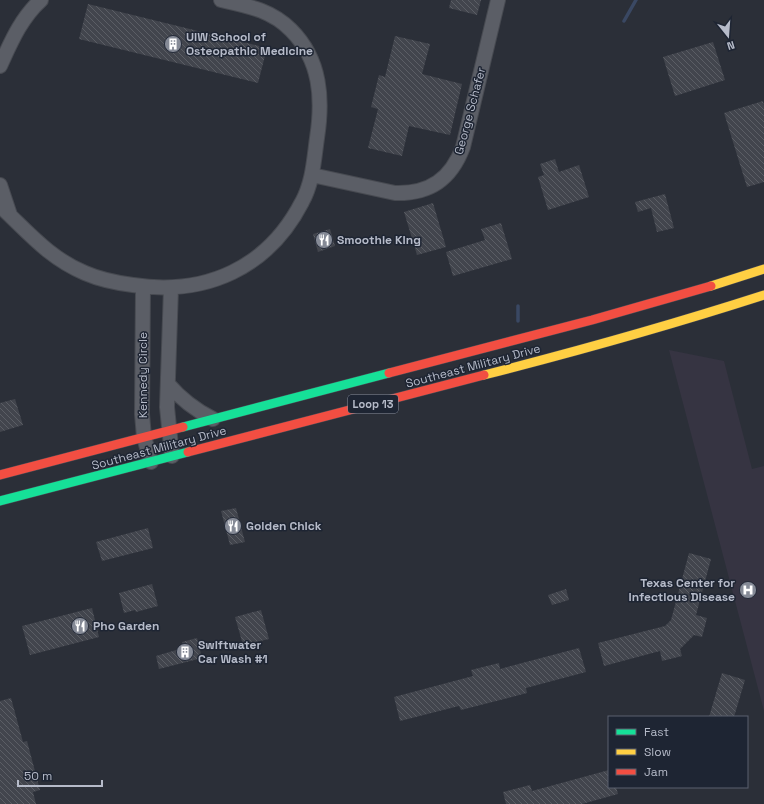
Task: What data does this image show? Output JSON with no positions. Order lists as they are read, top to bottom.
{
  "streets": {
    "main road": ["Southeast Military Drive", "Loop 13"],
    "street": ["George Schafer", "Kennedy Circle"]
  },
  "crossings": [
    ["Southeast Military Drive", "Kennedy Circle"]
  ],
  "places": {
    "building": ["UIW School of Osteopathic Medicine", "Swiftwater Car Wash #1"],
    "restaurant": ["Smoothie King", "Golden Chick", "Pho Garden"],
    "hospital": ["Texas Center for Infectious Disease"]
  },
  "legend": ["Fast", "Slow", "Jam"],
  "scale_bar": "50 m",
  "north": "bottom"
}
